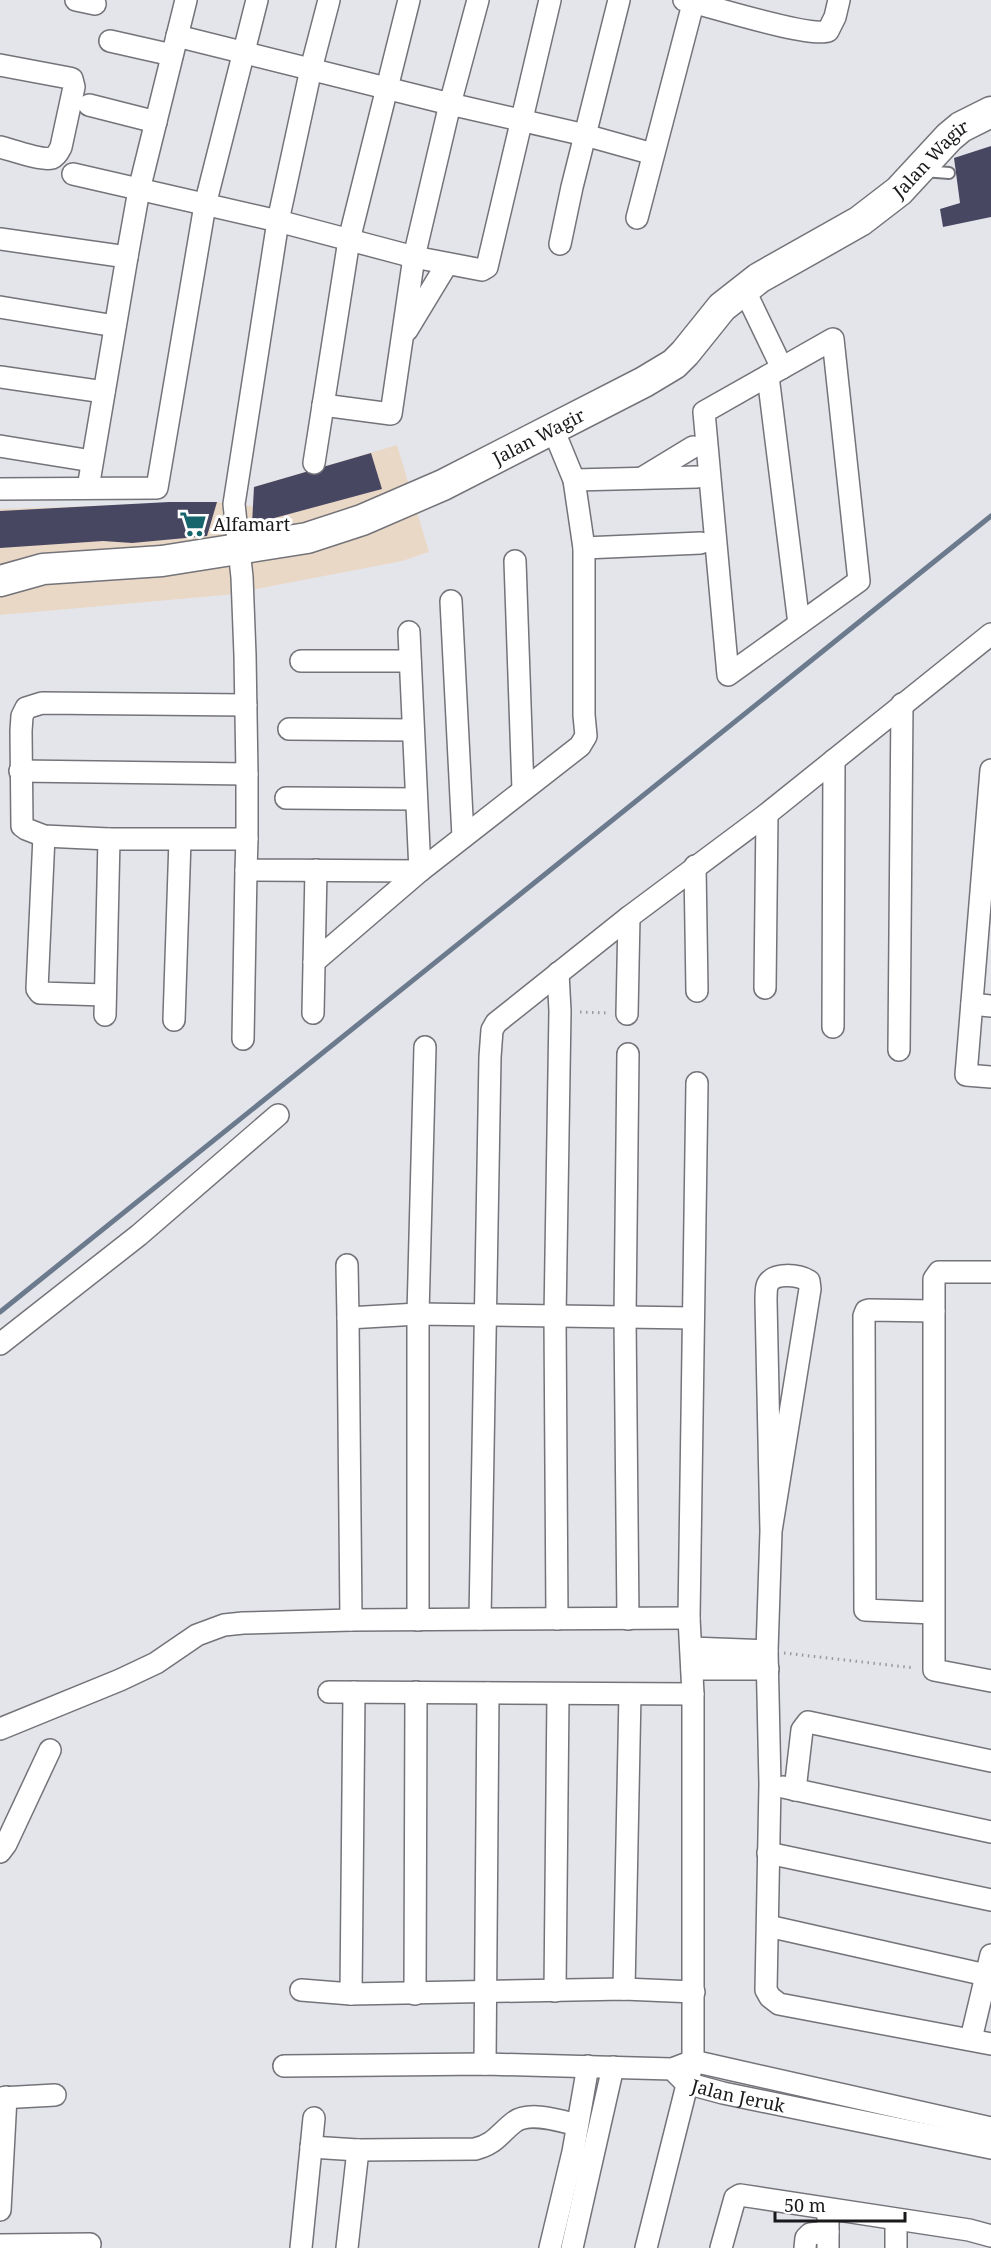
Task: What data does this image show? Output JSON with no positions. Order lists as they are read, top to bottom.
{
  "streets": {
    "street": ["Jalan Wagir", "Jalan Jeruk"]
  },
  "places": {
    "supermarket": ["Alfamart"]
  },
  "scale_bar": "50 m"
}
